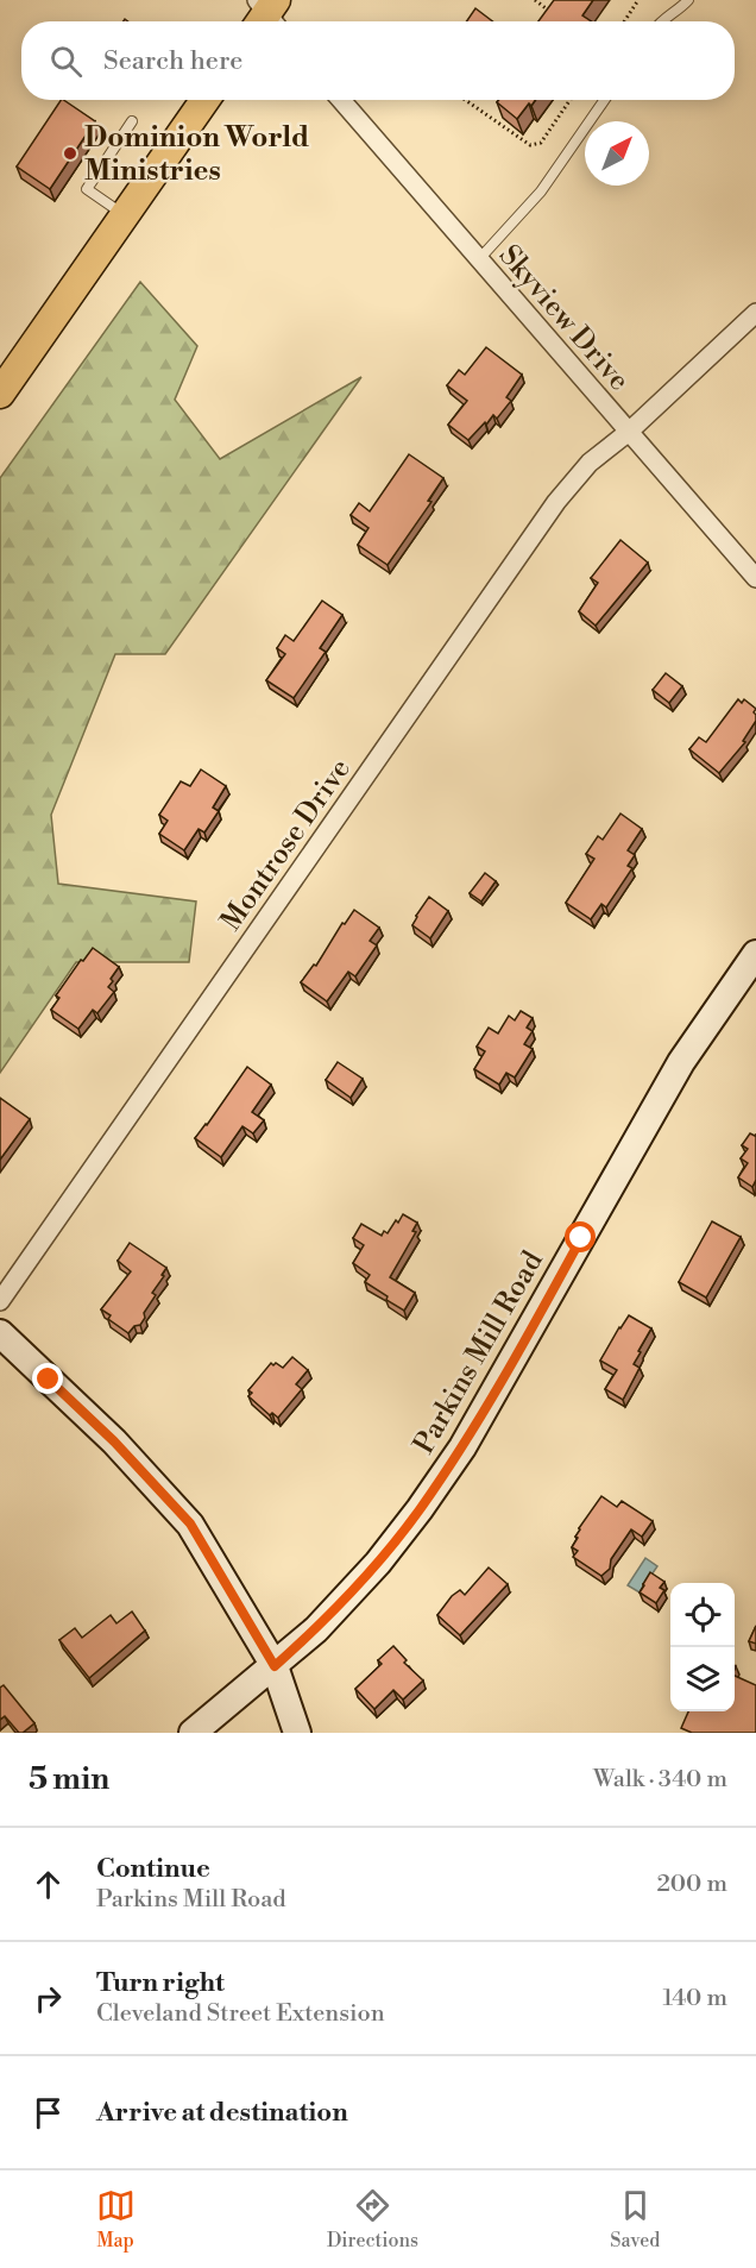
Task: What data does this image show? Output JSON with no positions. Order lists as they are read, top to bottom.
{
  "streets": {
    "street": ["Skyview Drive", "Montrose Drive", "Parkins Mill Road"]
  },
  "crossings": [
    ["Skyview Drive", "Montrose Drive"]
  ],
  "places": ["Dominion World Ministries"],
  "north": "top right",
  "page": {
    "search": "Search here",
    "heading": ["5 min", "Walk · 340 m"],
    "list": [
      ["Continue", "Parkins Mill Road", "200 m"],
      ["Turn right", "Cleveland Street Extension", "140 m"],
      "Arrive at destination"
    ],
    "nav": ["Map", "Directions", "Saved"]
  }
}
